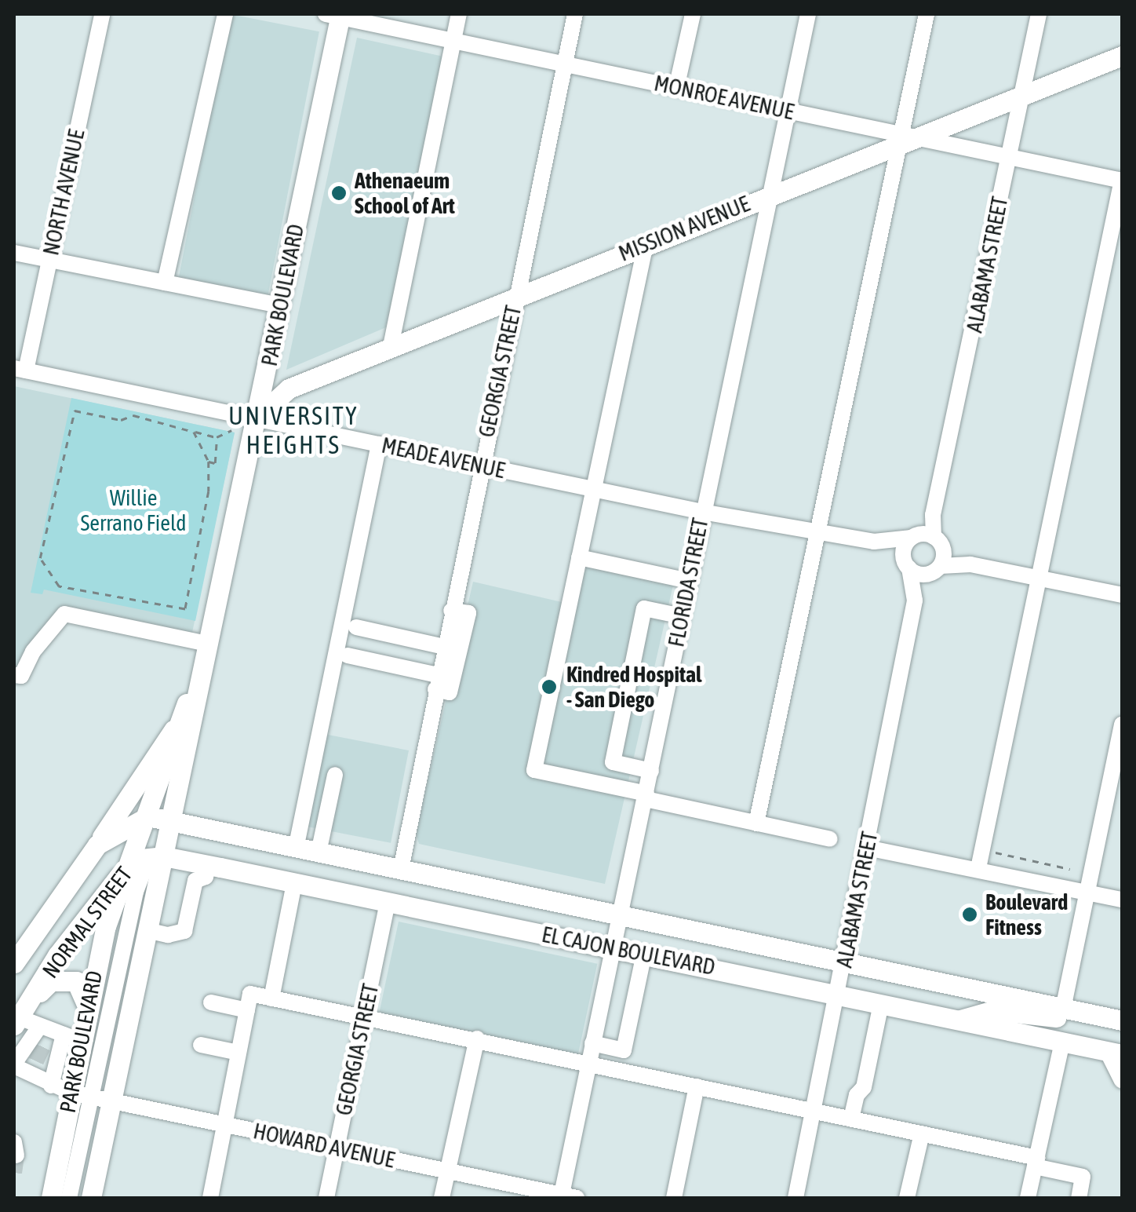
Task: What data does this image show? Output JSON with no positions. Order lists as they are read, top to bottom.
{
  "streets": {
    "main road": [
      "MISSION AVENUE",
      "PARK BOULEVARD",
      "NORMAL STREET",
      "EL CAJON BOULEVARD"
    ],
    "street": [
      "MONROE AVENUE",
      "NORTH AVENUE",
      "ALABAMA STREET",
      "GEORGIA STREET",
      "MEADE AVENUE",
      "FLORIDA STREET",
      "HOWARD AVENUE"
    ]
  },
  "crossings": [
    ["MONROE AVENUE", "MISSION AVENUE"],
    ["MONROE AVENUE", "ALABAMA STREET"],
    ["MONROE AVENUE", "PARK BOULEVARD"],
    ["MONROE AVENUE", "GEORGIA STREET"],
    ["MONROE AVENUE", "FLORIDA STREET"],
    ["NORTH AVENUE", "MEADE AVENUE"],
    ["MISSION AVENUE", "ALABAMA STREET"],
    ["MISSION AVENUE", "PARK BOULEVARD"],
    ["MISSION AVENUE", "GEORGIA STREET"],
    ["MISSION AVENUE", "MEADE AVENUE"],
    ["MISSION AVENUE", "FLORIDA STREET"],
    ["ALABAMA STREET", "MEADE AVENUE"],
    ["ALABAMA STREET", "EL CAJON BOULEVARD"],
    ["PARK BOULEVARD", "MEADE AVENUE"],
    ["PARK BOULEVARD", "NORMAL STREET"],
    ["PARK BOULEVARD", "EL CAJON BOULEVARD"],
    ["PARK BOULEVARD", "HOWARD AVENUE"],
    ["GEORGIA STREET", "MEADE AVENUE"],
    ["GEORGIA STREET", "EL CAJON BOULEVARD"],
    ["GEORGIA STREET", "HOWARD AVENUE"],
    ["MEADE AVENUE", "FLORIDA STREET"],
    ["FLORIDA STREET", "EL CAJON BOULEVARD"],
    ["FLORIDA STREET", "HOWARD AVENUE"],
    ["NORMAL STREET", "EL CAJON BOULEVARD"]
  ],
  "districts": ["UNIVERSITY HEIGHTS"],
  "parks": ["Willie Serrano Field"],
  "places": ["Athenaeum School of Art", "Kindred Hospital - San Diego", "Boulevard Fitness"]
}
